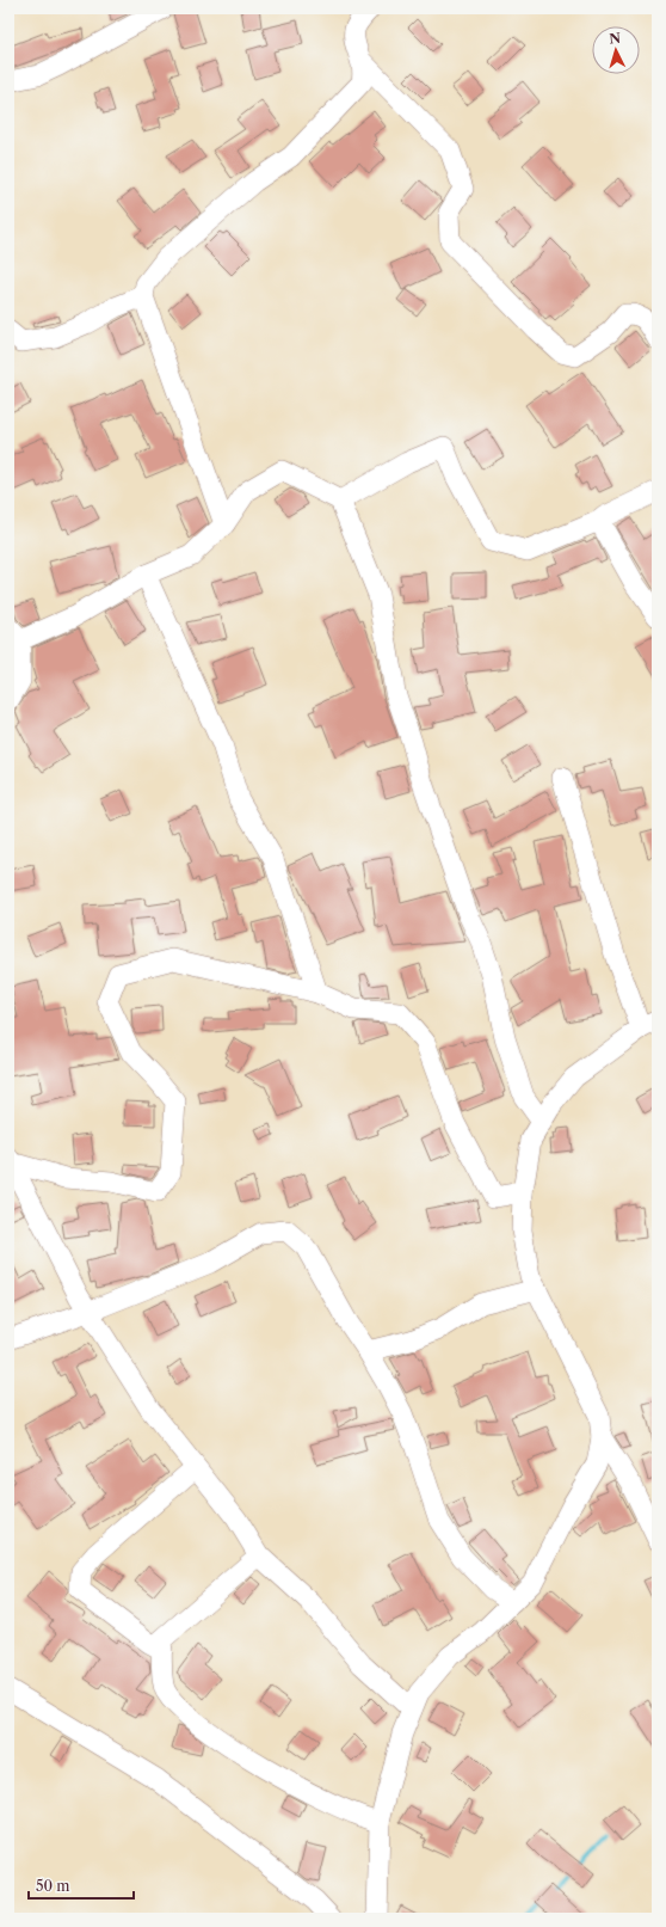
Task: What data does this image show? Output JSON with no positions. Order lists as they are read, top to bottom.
{
  "scale_bar": "50 m",
  "north": "top"
}
